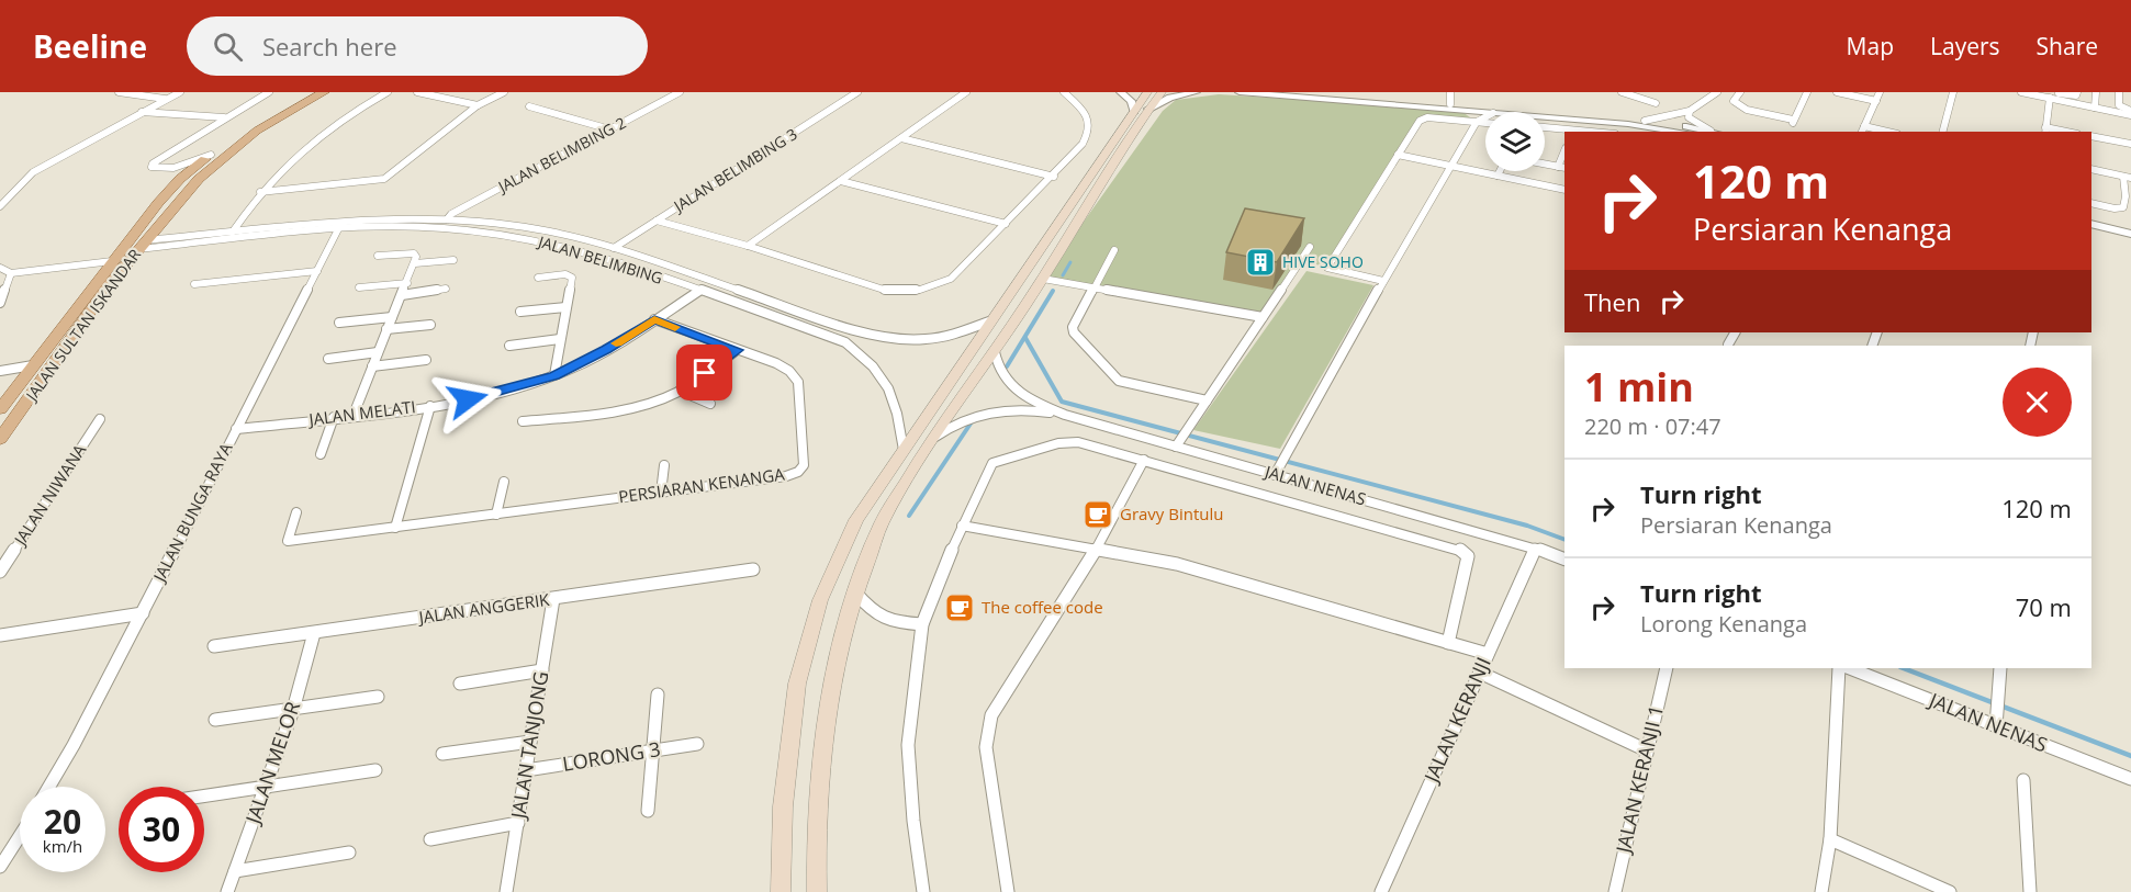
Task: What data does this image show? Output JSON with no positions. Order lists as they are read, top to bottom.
{
  "streets": {
    "main road": ["JALAN SULTAN ISKANDAR"],
    "street": [
      "JALAN BELIMBING 2",
      "JALAN BELIMBING 3",
      "JALAN BELIMBING",
      "JALAN MELATI",
      "PERSIARAN KENANGA",
      "JALAN NENAS",
      "JALAN NIWANA",
      "JALAN BUNGA RAYA",
      "JALAN ANGGERIK",
      "JALAN KERANJI",
      "JALAN TANJONG",
      "LORONG 3",
      "JALAN MELOR",
      "JALAN KERANJI 1"
    ]
  },
  "crossings": [
    ["JALAN BELIMBING 2", "JALAN BELIMBING"],
    ["JALAN BELIMBING 3", "JALAN BELIMBING"],
    ["JALAN BELIMBING", "JALAN SULTAN ISKANDAR"],
    ["JALAN BELIMBING", "JALAN MELATI"],
    ["JALAN BELIMBING", "JALAN BUNGA RAYA"],
    ["JALAN MELATI", "PERSIARAN KENANGA"],
    ["JALAN MELATI", "JALAN BUNGA RAYA"],
    ["JALAN NENAS", "JALAN KERANJI"],
    ["JALAN ANGGERIK", "JALAN TANJONG"],
    ["JALAN ANGGERIK", "JALAN MELOR"],
    ["JALAN TANJONG", "LORONG 3"]
  ],
  "places": {
    "building": ["HIVE SOHO"],
    "cafe": ["Gravy Bintulu", "The coffee code"]
  },
  "page": {
    "header": "Beeline",
    "search": "Search here",
    "nav": ["Map", "Layers", "Share"],
    "turn": ["120 m", "Persiaran Kenanga"],
    "then": "Then",
    "heading": ["1 min", "220 m · 07:47"],
    "list": [
      {
        "name": "Turn right",
        "note": "Persiaran Kenanga",
        "value": "120 m"
      },
      {
        "name": "Turn right",
        "note": "Lorong Kenanga",
        "value": "70 m"
      }
    ],
    "speed": "20 km/h",
    "limit": "30"
  }
}
